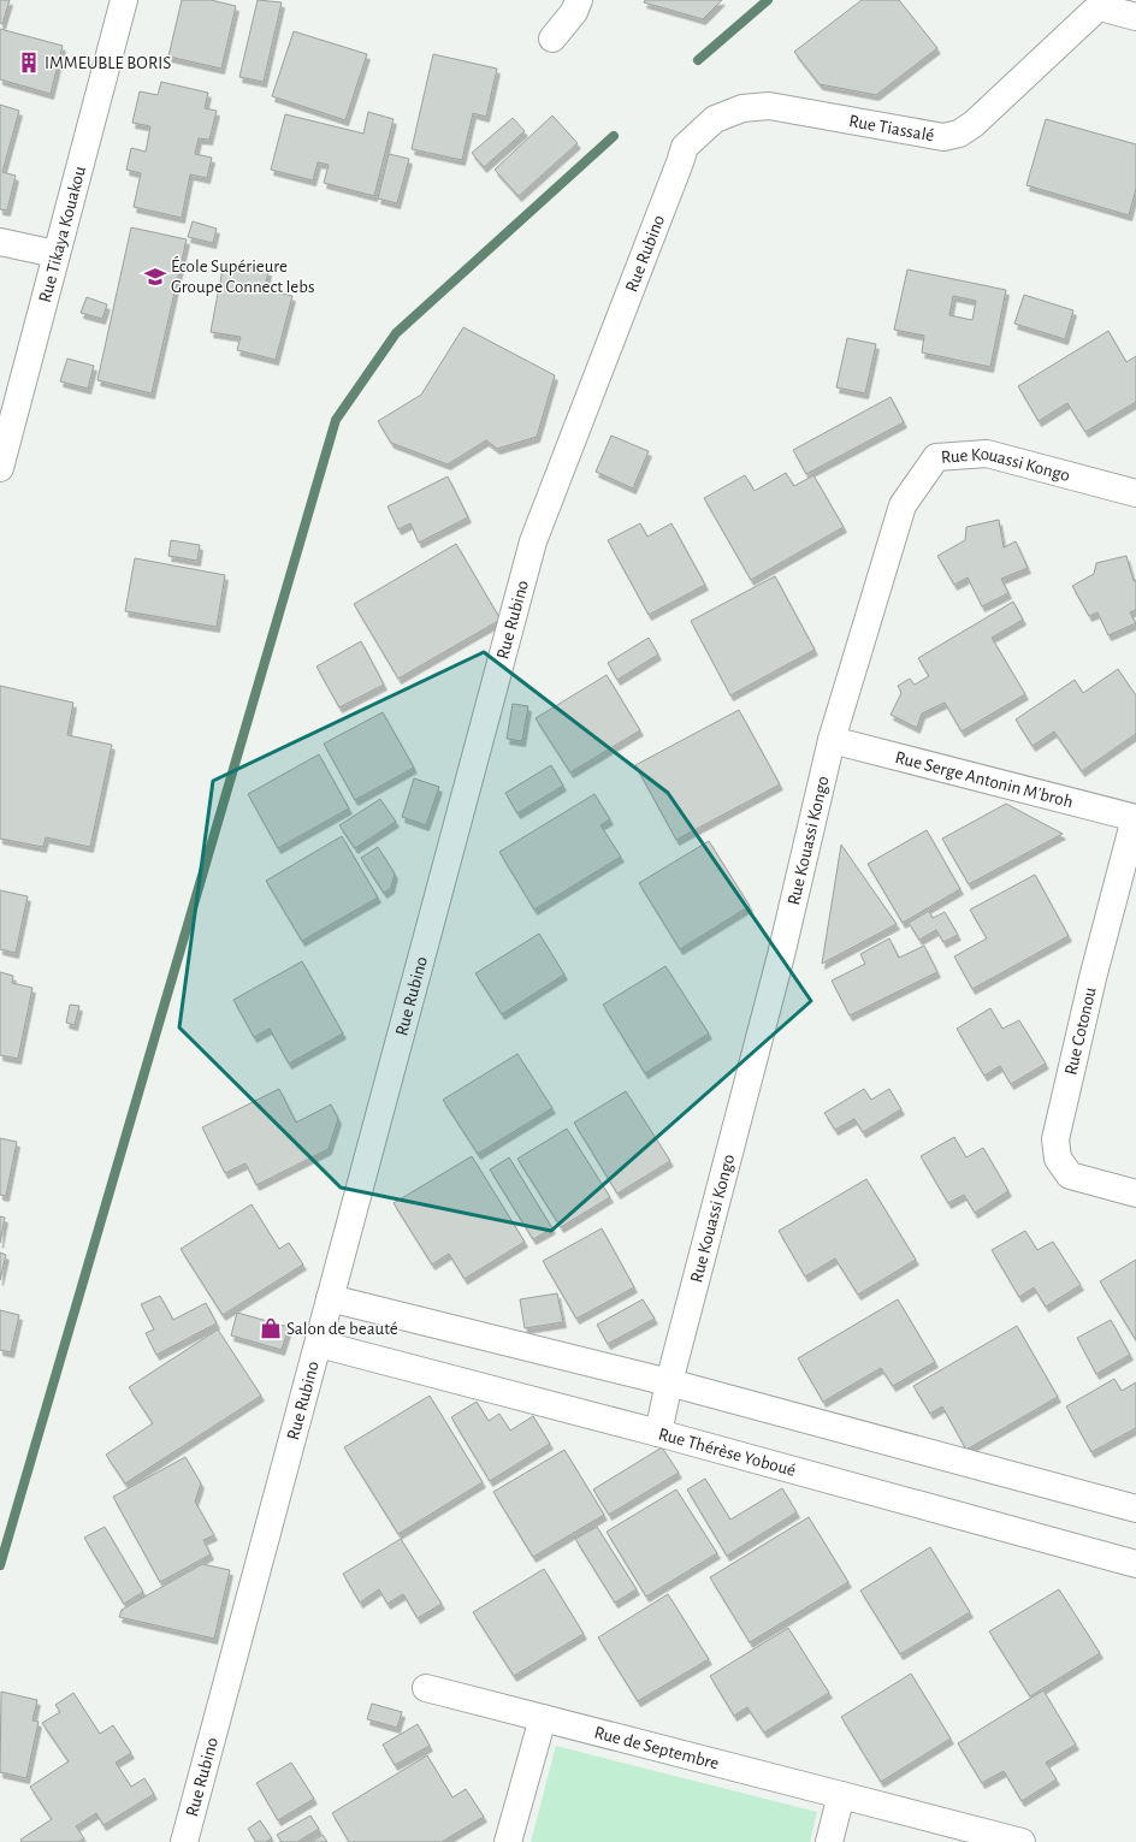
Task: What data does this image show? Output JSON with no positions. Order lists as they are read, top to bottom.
{
  "streets": {
    "street": [
      "Rue Tiassalé",
      "Rue Tikaya Kouakou",
      "Rue Rubino",
      "Rue Kouassi Kongo",
      "Rue Serge Antonin M'broh",
      "Rue Cotonou",
      "Rue Thérèse Yoboué",
      "Rue de Septembre"
    ]
  },
  "crossings": [
    ["Rue Tiassalé", "Rue Rubino"],
    ["Rue Rubino", "Rue Thérèse Yoboué"],
    ["Rue Kouassi Kongo", "Rue Serge Antonin M'broh"],
    ["Rue Kouassi Kongo", "Rue Thérèse Yoboué"],
    ["Rue Serge Antonin M'broh", "Rue Cotonou"]
  ],
  "places": {
    "building": ["IMMEUBLE BORIS"],
    "school or university": ["École Supérieure Groupe Connect Iebs"],
    "shop": ["Salon de beauté"]
  }
}
